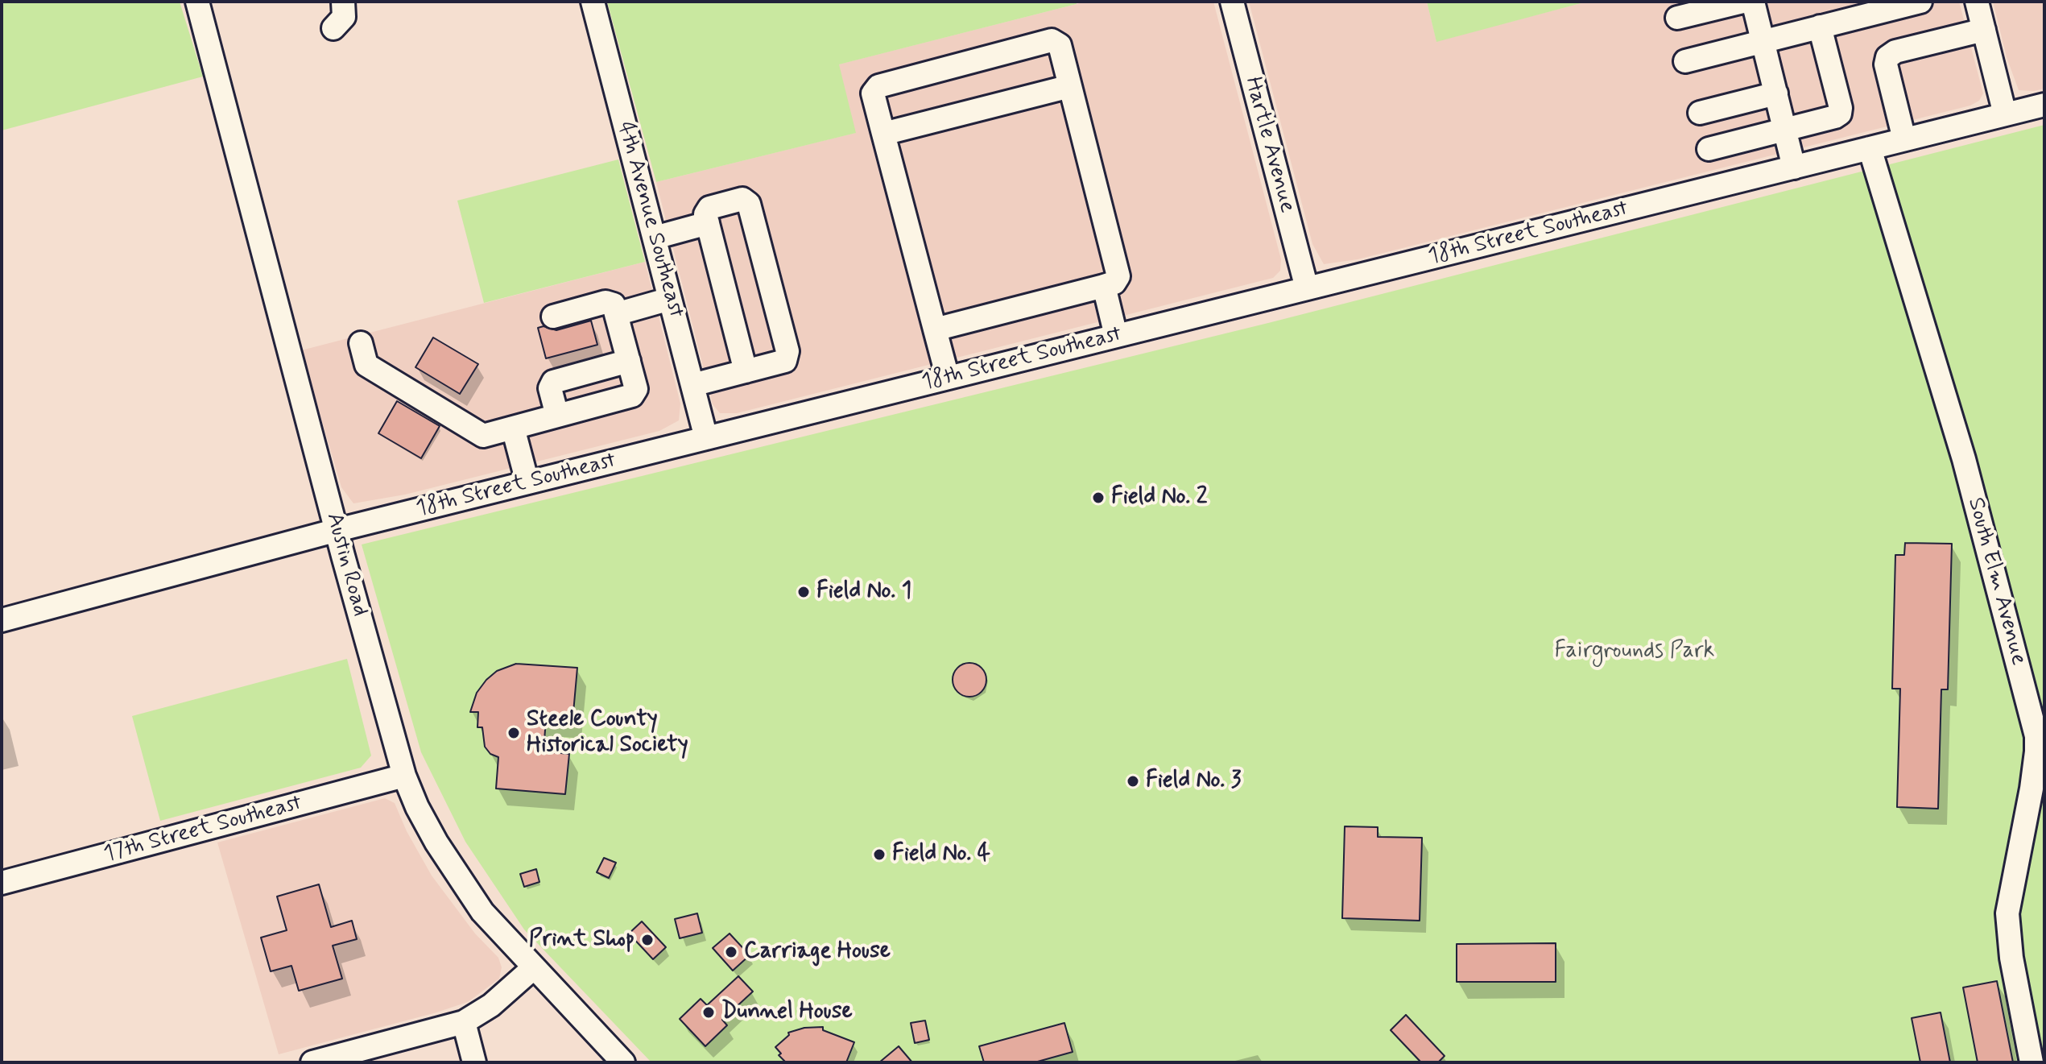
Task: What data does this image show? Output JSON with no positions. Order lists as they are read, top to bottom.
{
  "streets": {
    "street": [
      "Hartle Avenue",
      "4th Avenue Southeast",
      "18th Street Southeast",
      "Austin Road",
      "South Elm Avenue",
      "17th Street Southeast"
    ]
  },
  "crossings": [
    ["Hartle Avenue", "18th Street Southeast"],
    ["4th Avenue Southeast", "18th Street Southeast"],
    ["18th Street Southeast", "Austin Road"],
    ["18th Street Southeast", "South Elm Avenue"],
    ["Austin Road", "17th Street Southeast"]
  ],
  "parks": ["Fairgrounds Park"],
  "places": [
    "Field No. 2",
    "Field No. 1",
    "Steele County Historical Society",
    "Field No. 3",
    "Field No. 4",
    "Print Shop",
    "Carriage House",
    "Dunnel House"
  ]
}
